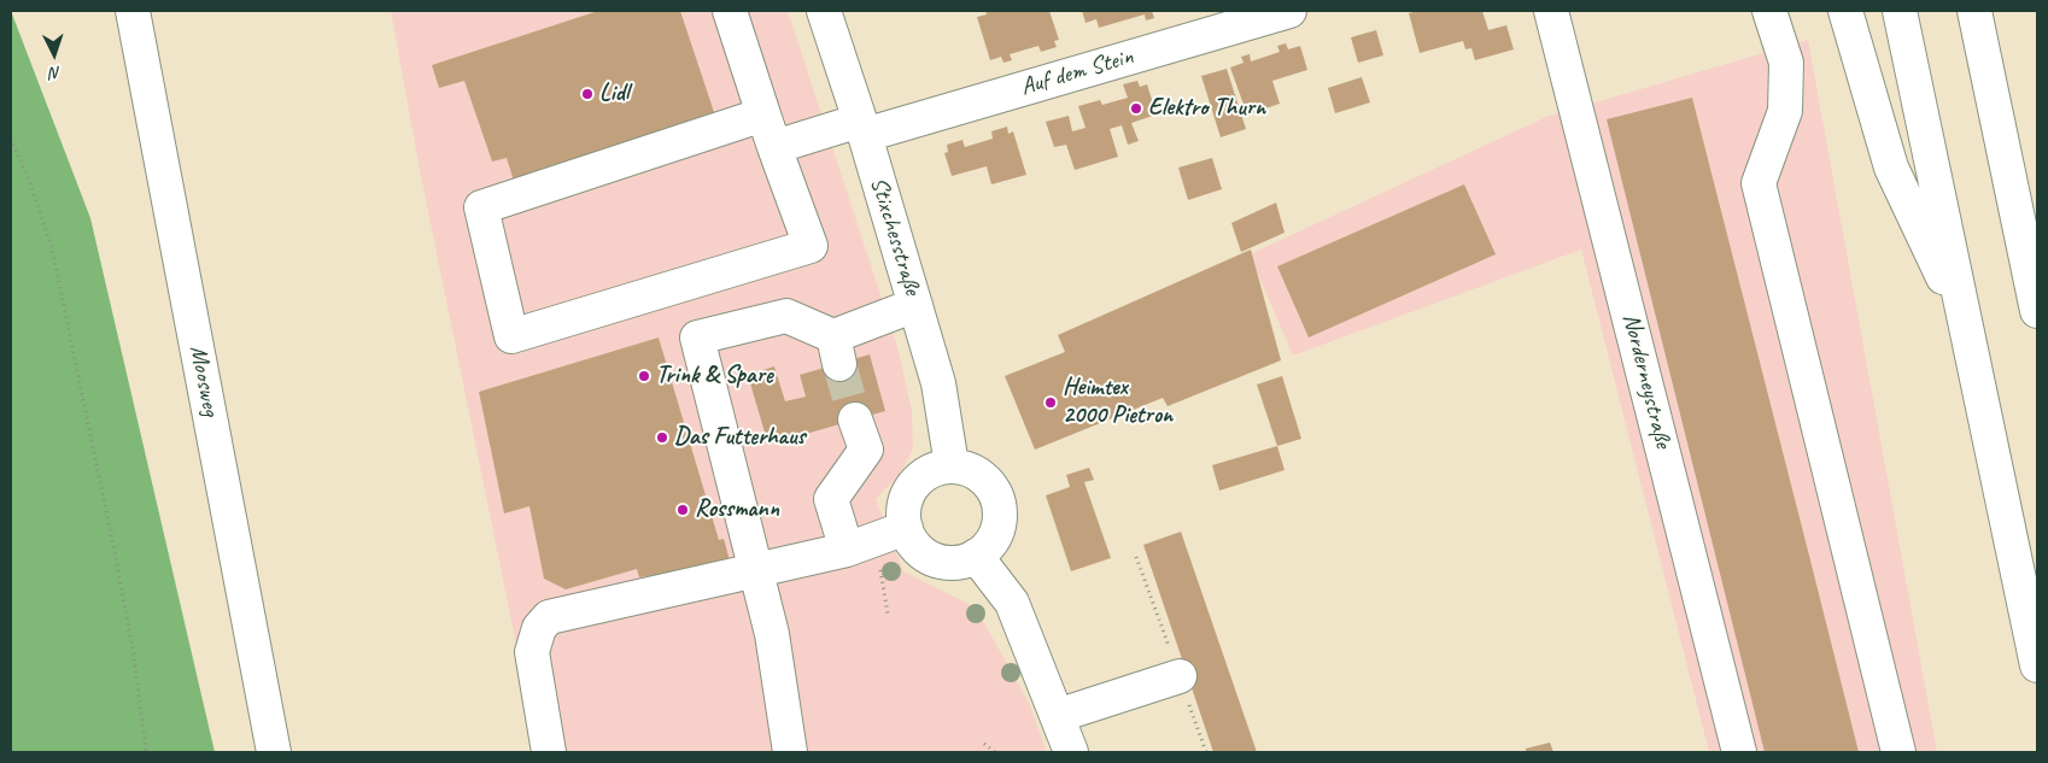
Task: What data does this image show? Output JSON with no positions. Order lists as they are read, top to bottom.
{
  "streets": {
    "main road": [
      "Auf dem Stein",
      "Stixchesstraße",
      "Moosweg",
      "Norderneystraße"
    ]
  },
  "crossings": [
    ["Auf dem Stein", "Stixchesstraße"]
  ],
  "places": [
    "Lidl",
    "Elektro Thurn",
    "Trink & Spare",
    "Heimtex 2000 Pietron",
    "Das Futterhaus",
    "Rossmann"
  ],
  "north": "bottom"
}
